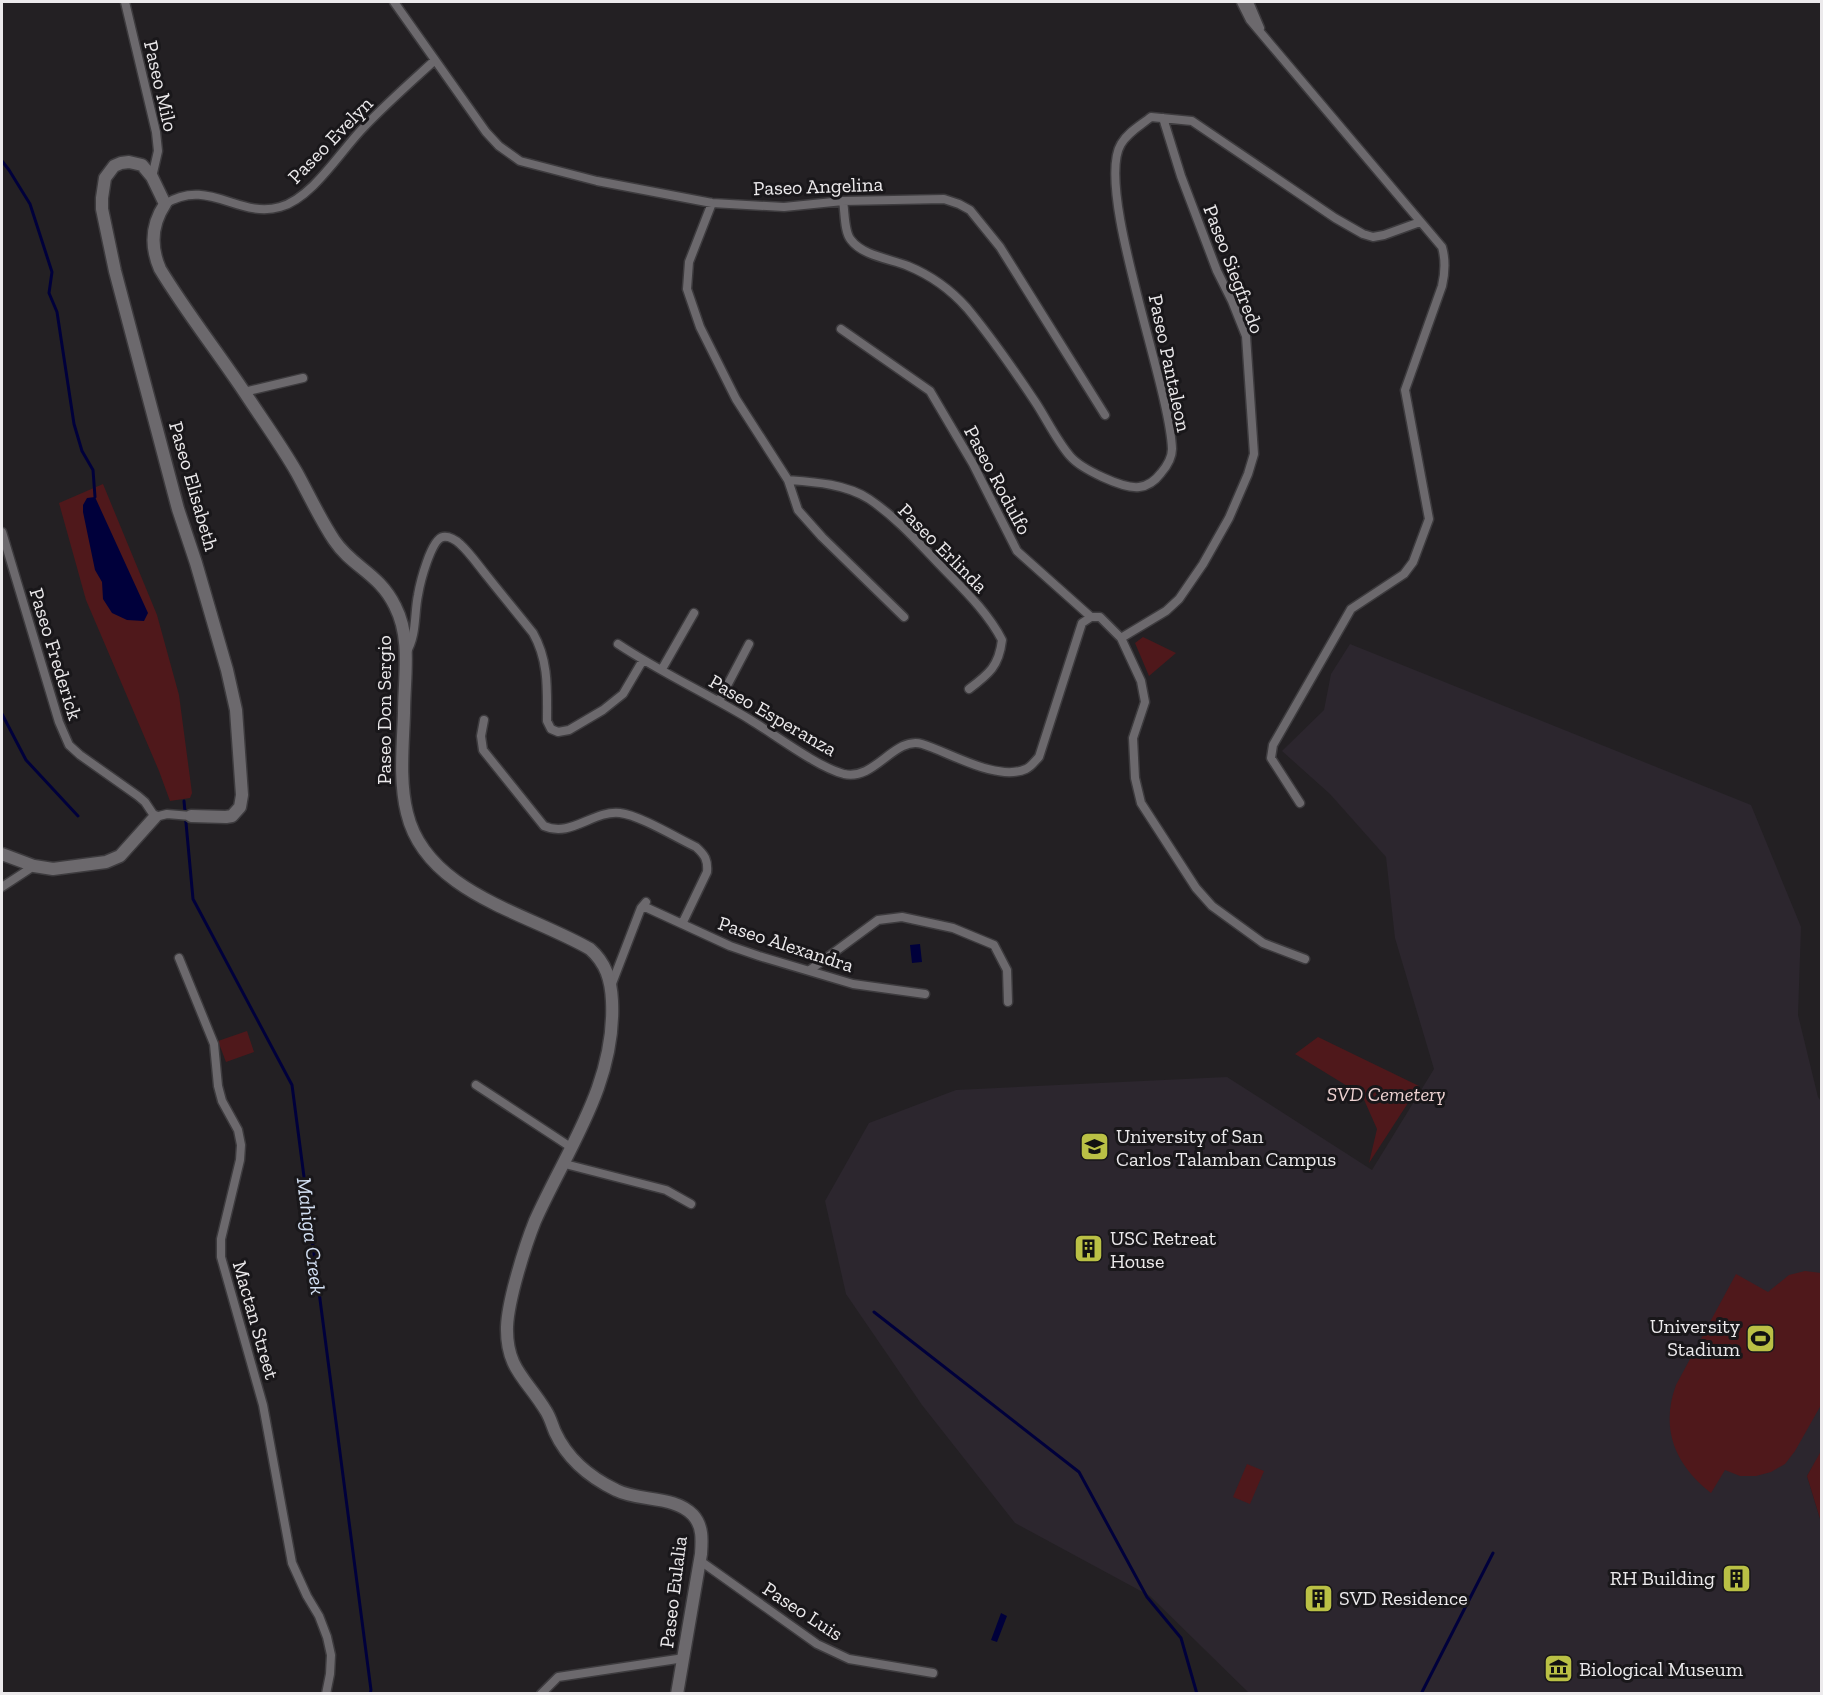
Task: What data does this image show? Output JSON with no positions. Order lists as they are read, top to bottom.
{
  "streets": {
    "street": [
      "Paseo Milo",
      "Paseo Evelyn",
      "Paseo Angelina",
      "Paseo Siegfredo",
      "Paseo Pantaleon",
      "Paseo Rodulfo",
      "Paseo Elisabeth",
      "Paseo Erlinda",
      "Paseo Frederick",
      "Paseo Don Sergio",
      "Paseo Esperanza",
      "Paseo Alexandra",
      "Mactan Street",
      "Paseo Eulalia",
      "Paseo Luis"
    ]
  },
  "crossings": [
    ["Paseo Milo", "Paseo Elisabeth"],
    ["Paseo Evelyn", "Paseo Angelina"],
    ["Paseo Evelyn", "Paseo Don Sergio"],
    ["Paseo Angelina", "Paseo Pantaleon"],
    ["Paseo Siegfredo", "Paseo Pantaleon"],
    ["Paseo Siegfredo", "Paseo Rodulfo"],
    ["Paseo Rodulfo", "Paseo Esperanza"],
    ["Paseo Elisabeth", "Paseo Frederick"],
    ["Paseo Don Sergio", "Paseo Alexandra"],
    ["Paseo Don Sergio", "Paseo Eulalia"],
    ["Paseo Eulalia", "Paseo Luis"]
  ],
  "water": ["Mahiga Creek"],
  "parks": ["SVD Cemetery"],
  "places": {
    "school or university": ["University of San Carlos Talamban Campus"],
    "building": ["USC Retreat House", "RH Building", "SVD Residence"],
    "sports": ["University Stadium"],
    "museum": ["Biological Museum"]
  }
}
